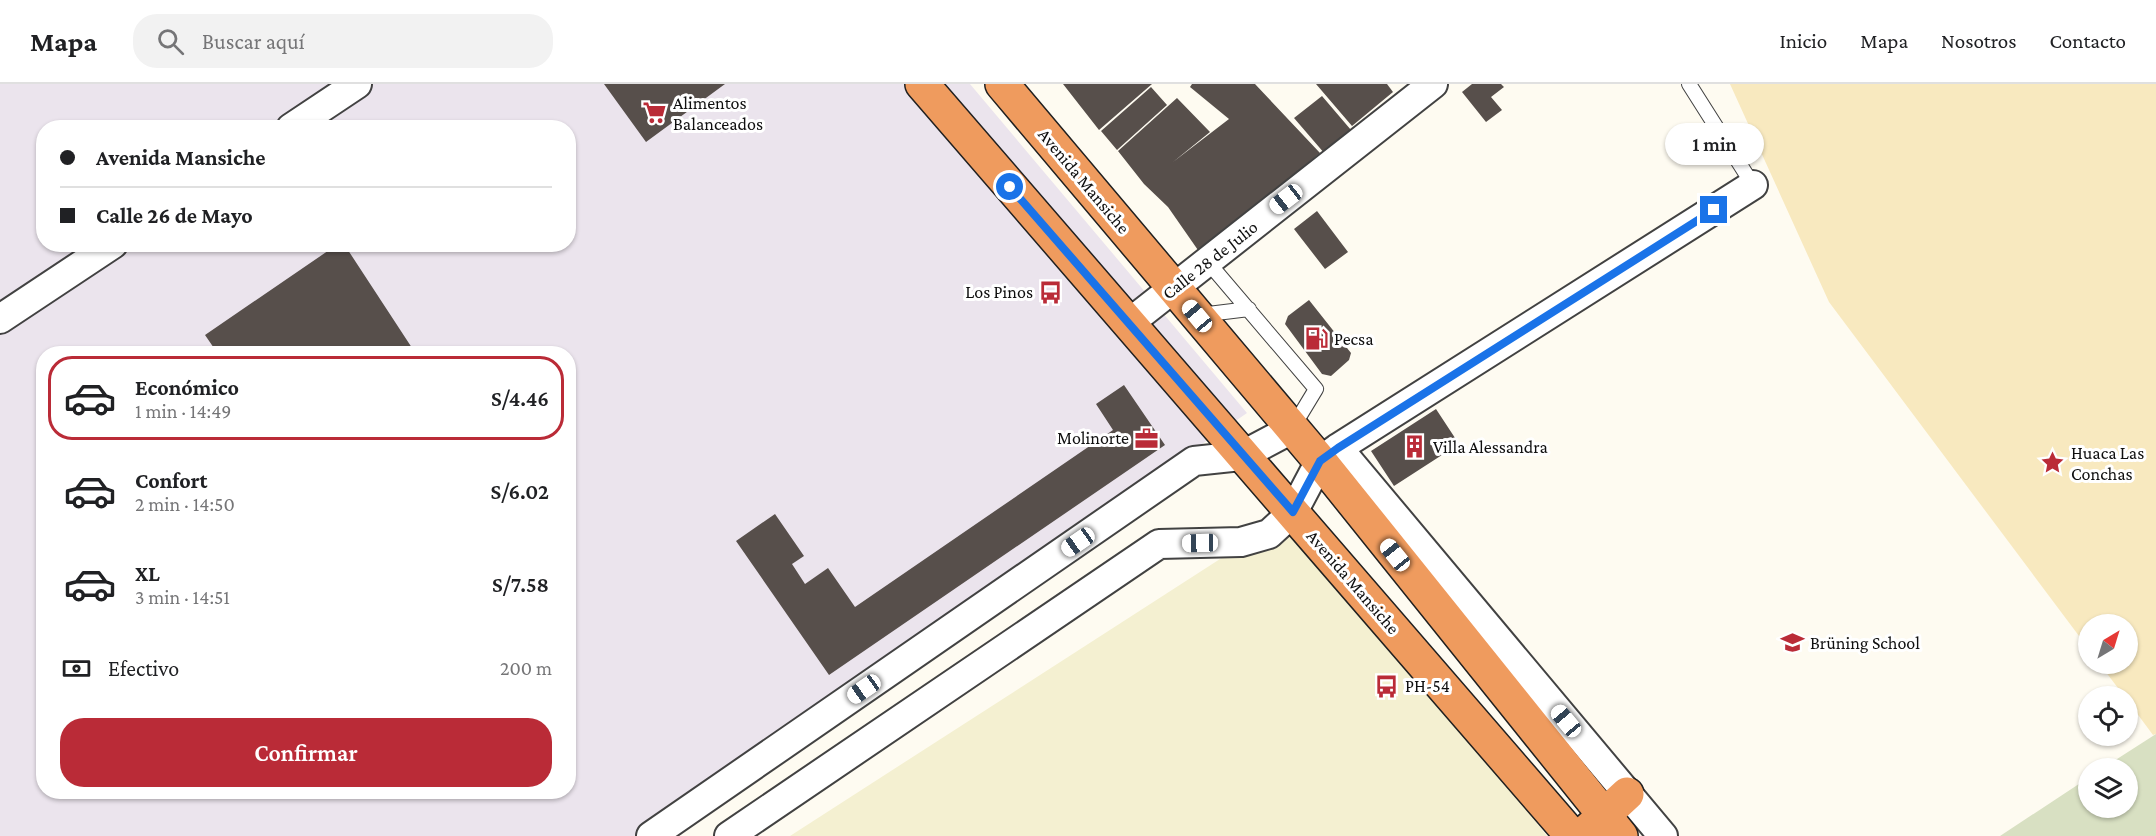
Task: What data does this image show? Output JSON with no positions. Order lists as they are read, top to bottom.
{
  "streets": {
    "highway": ["Avenida Mansiche"],
    "street": ["Calle 28 de Julio"]
  },
  "crossings": [
    ["Avenida Mansiche", "Calle 28 de Julio"]
  ],
  "places": {
    "supermarket": ["Alimentos Balanceados"],
    "bus stop": ["Los Pinos", "PH-54"],
    "fuel station": ["Pecsa"],
    "office": ["Molinorte"],
    "building": ["Villa Alessandra"],
    "place": ["Huaca Las Conchas"],
    "school or university": ["Brüning School"]
  },
  "north": "top right",
  "page": {
    "header": "Mapa",
    "search": "Buscar aquí",
    "nav": [
      "Inicio",
      "Mapa",
      "Nosotros",
      "Contacto"
    ],
    "banner": ["Avenida Mansiche", "Calle 26 de Mayo"],
    "bubble": "1 min",
    "list": [
      {
        "name": "Económico",
        "note": "1 min · 14:49",
        "value": "S/4.46"
      },
      {
        "name": "Confort",
        "note": "2 min · 14:50",
        "value": "S/6.02"
      },
      {
        "name": "XL",
        "note": "3 min · 14:51",
        "value": "S/7.58"
      }
    ],
    "pay": ["Efectivo", "200 m"],
    "buttons": "Confirmar"
  }
}
